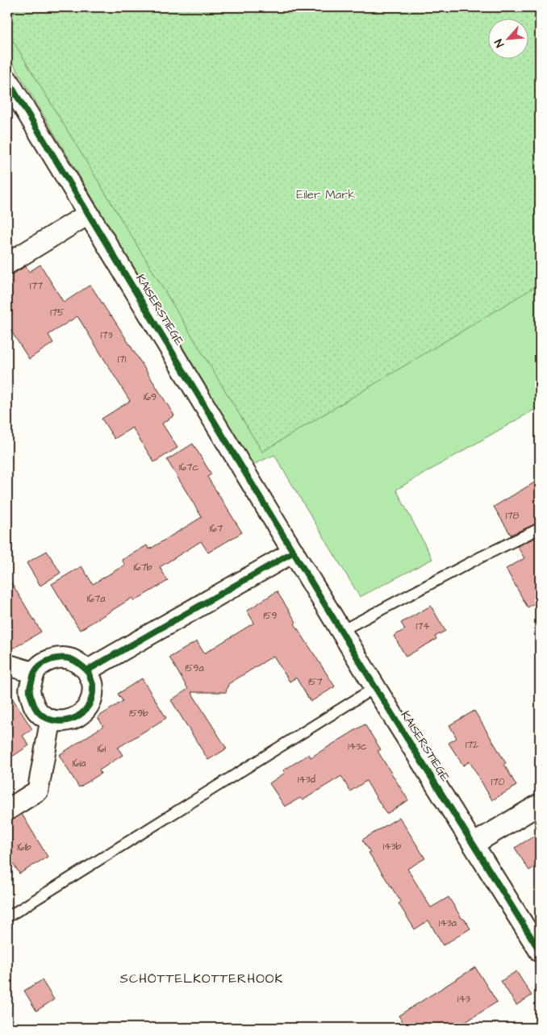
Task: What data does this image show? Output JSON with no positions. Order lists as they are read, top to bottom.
{
  "streets": {
    "street": ["KAISERSTIEGE"]
  },
  "districts": ["SCHÖTTELKOTTERHOOK"],
  "parks": ["Eiler Mark"],
  "house_numbers": [
    "177",
    "175",
    "173",
    "171",
    "169",
    "167c",
    "178",
    "167",
    "167b",
    "167a",
    "159",
    "174",
    "159a",
    "157",
    "159b",
    "172",
    "143c",
    "161",
    "161a",
    "143d",
    "170",
    "143b",
    "161b",
    "143a",
    "143"
  ],
  "north": "bottom left"
}
